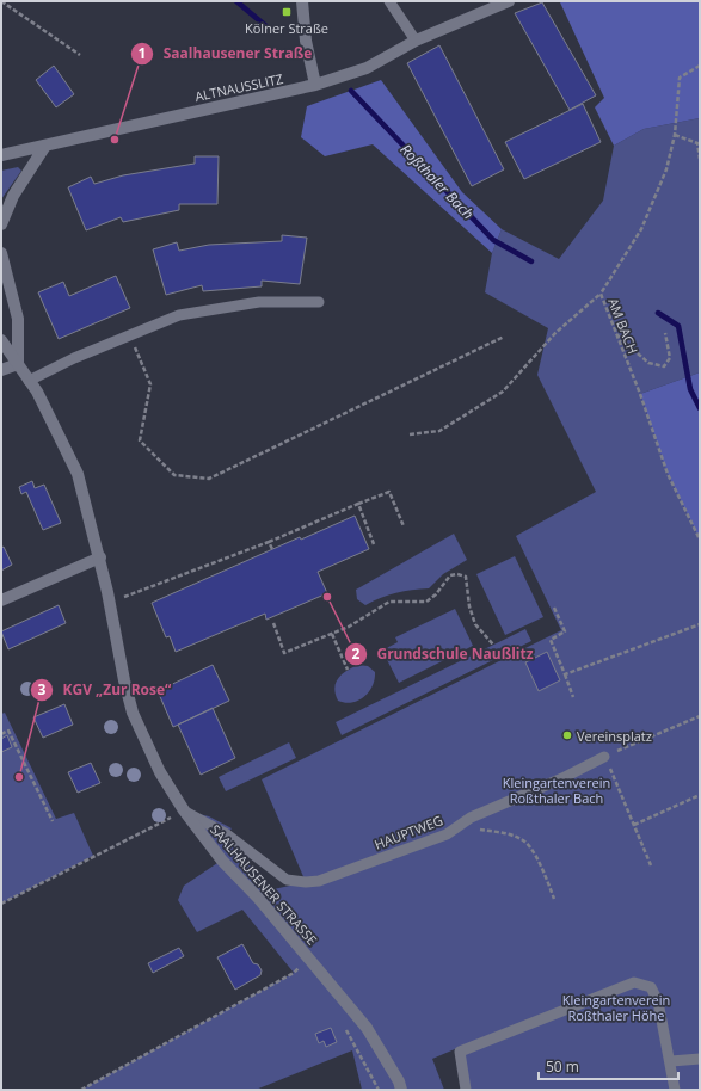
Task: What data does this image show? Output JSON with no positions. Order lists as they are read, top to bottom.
{
  "streets": {
    "street": ["ALTNAUSSLITZ", "SAALHAUSENER STRASSE"],
    "lane": ["HAUPTWEG"],
    "path": ["AM BACH"]
  },
  "crossings": [
    ["HAUPTWEG", "SAALHAUSENER STRASSE"]
  ],
  "water": ["Roßthaler Bach"],
  "parks": ["Kleingartenverein Roßthaler Bach", "Kleingartenverein Roßthaler Höhe"],
  "places": {
    "transit": ["Kölner Straße"],
    "other": [
      "Saalhausener Straße",
      "Grundschule Naußlitz",
      "Vereinsplatz",
      "KGV „Zur Rose“"
    ]
  },
  "scale_bar": "50 m"
}
